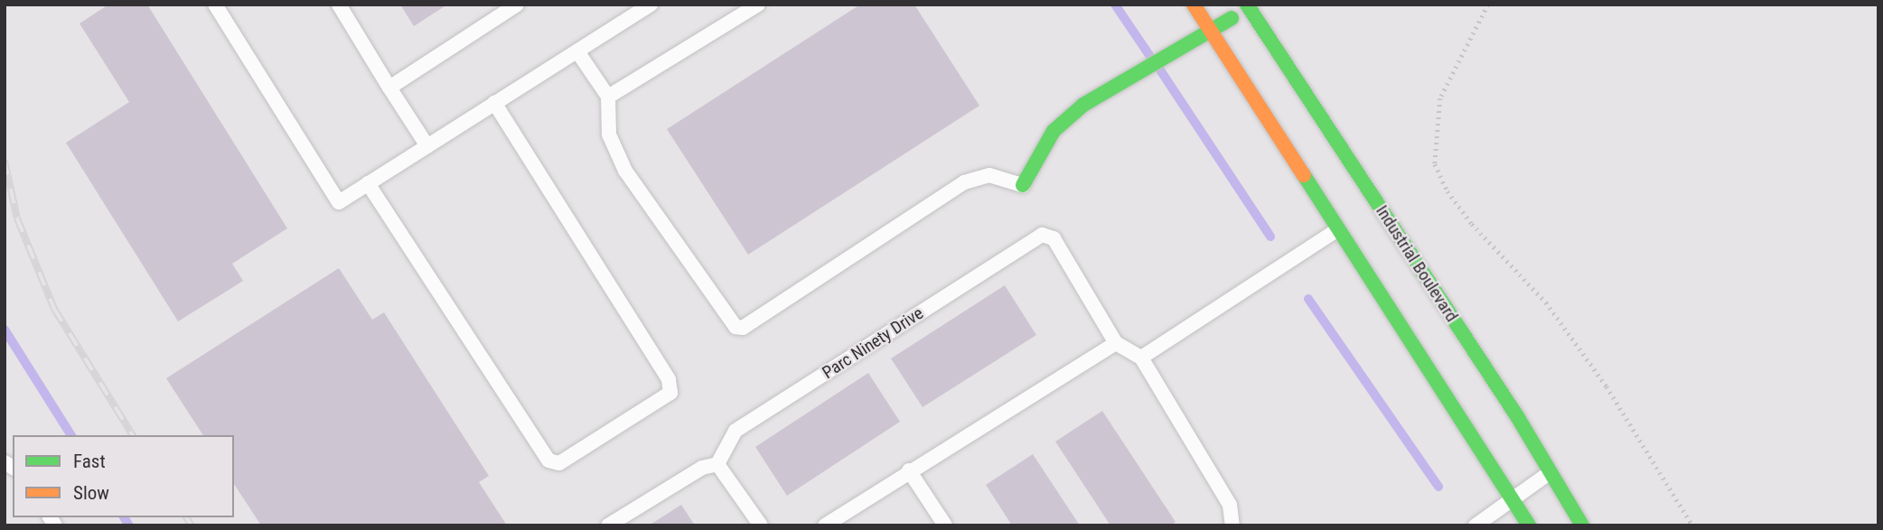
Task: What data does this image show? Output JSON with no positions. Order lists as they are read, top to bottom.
{
  "streets": {
    "street": ["Industrial Boulevard"],
    "lane": ["Parc Ninety Drive"]
  },
  "legend": ["Fast", "Slow"]
}
